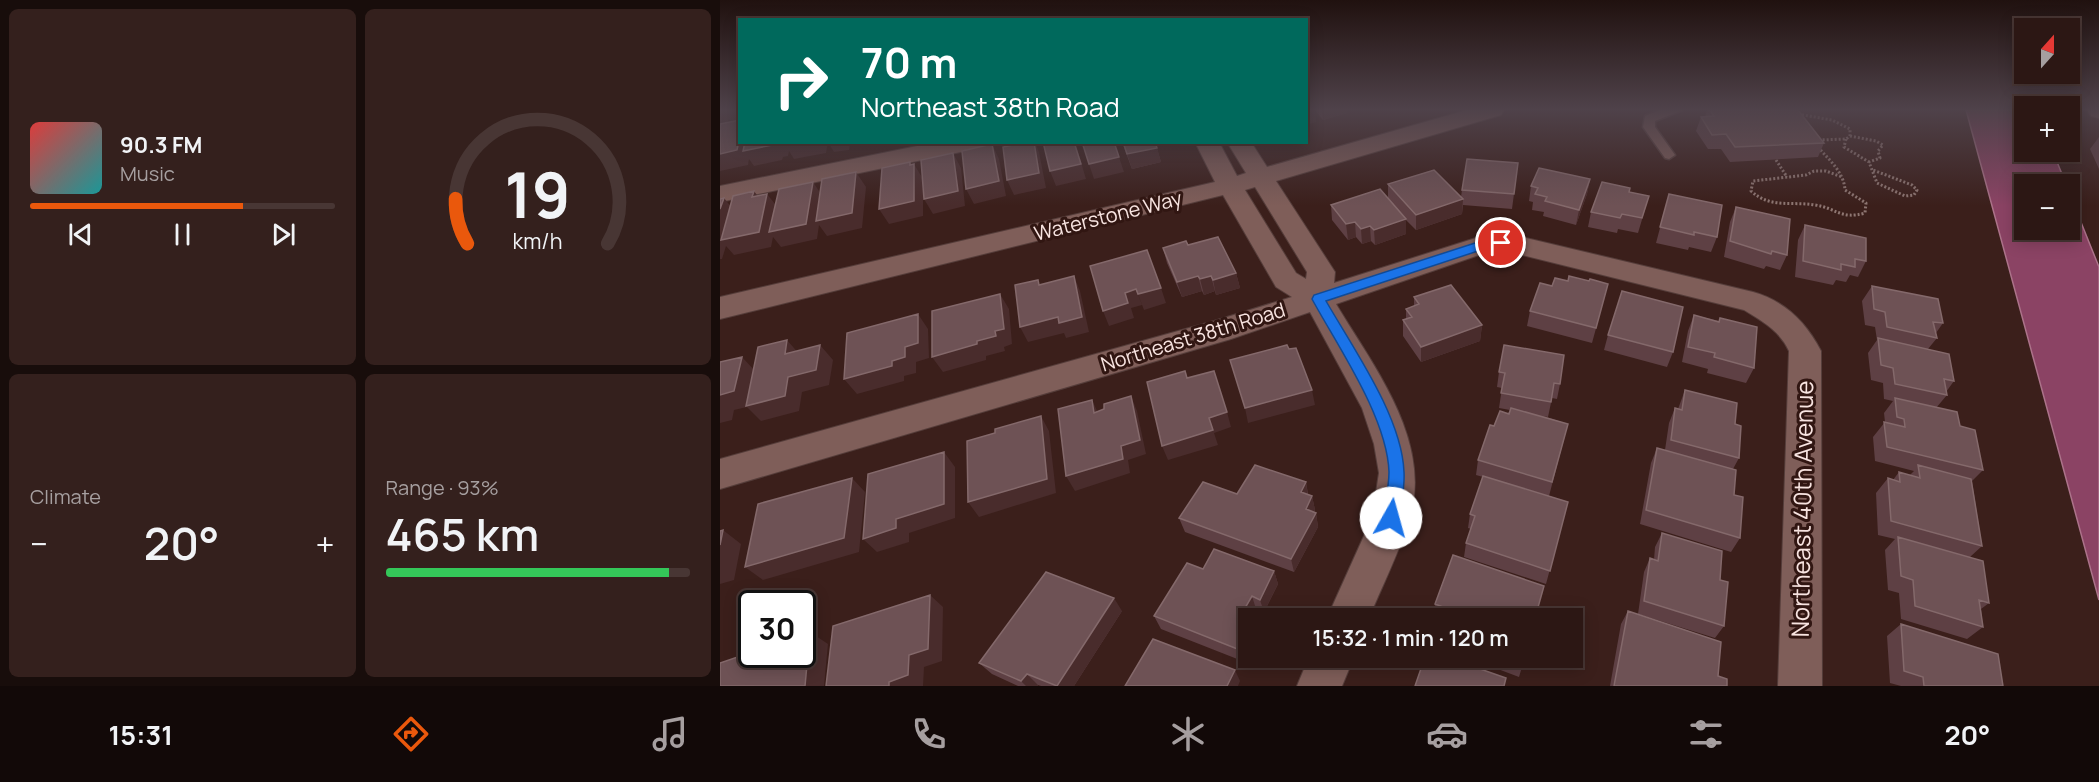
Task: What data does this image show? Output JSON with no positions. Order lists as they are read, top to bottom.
{
  "streets": {
    "street": ["Waterstone Way", "Northeast 38th Road", "Northeast 40th Avenue"]
  },
  "crossings": [
    ["Northeast 38th Road", "Northeast 40th Avenue"]
  ],
  "north": "top",
  "page": {
    "map_buttons": ["+", "−"],
    "turn": ["70 m", "Northeast 38th Road"],
    "song": ["90.3 FM", "Music"],
    "tile": [
      "Climate",
      ["Range · 93%", "465 km"]
    ],
    "heat": ["−", "20°", "+"],
    "limit": "30",
    "trip": "15:32 · 1 min · 120 m",
    "tabs": ["15:31", "20°"],
    "gauge": ["19", "km/h"]
  }
}
